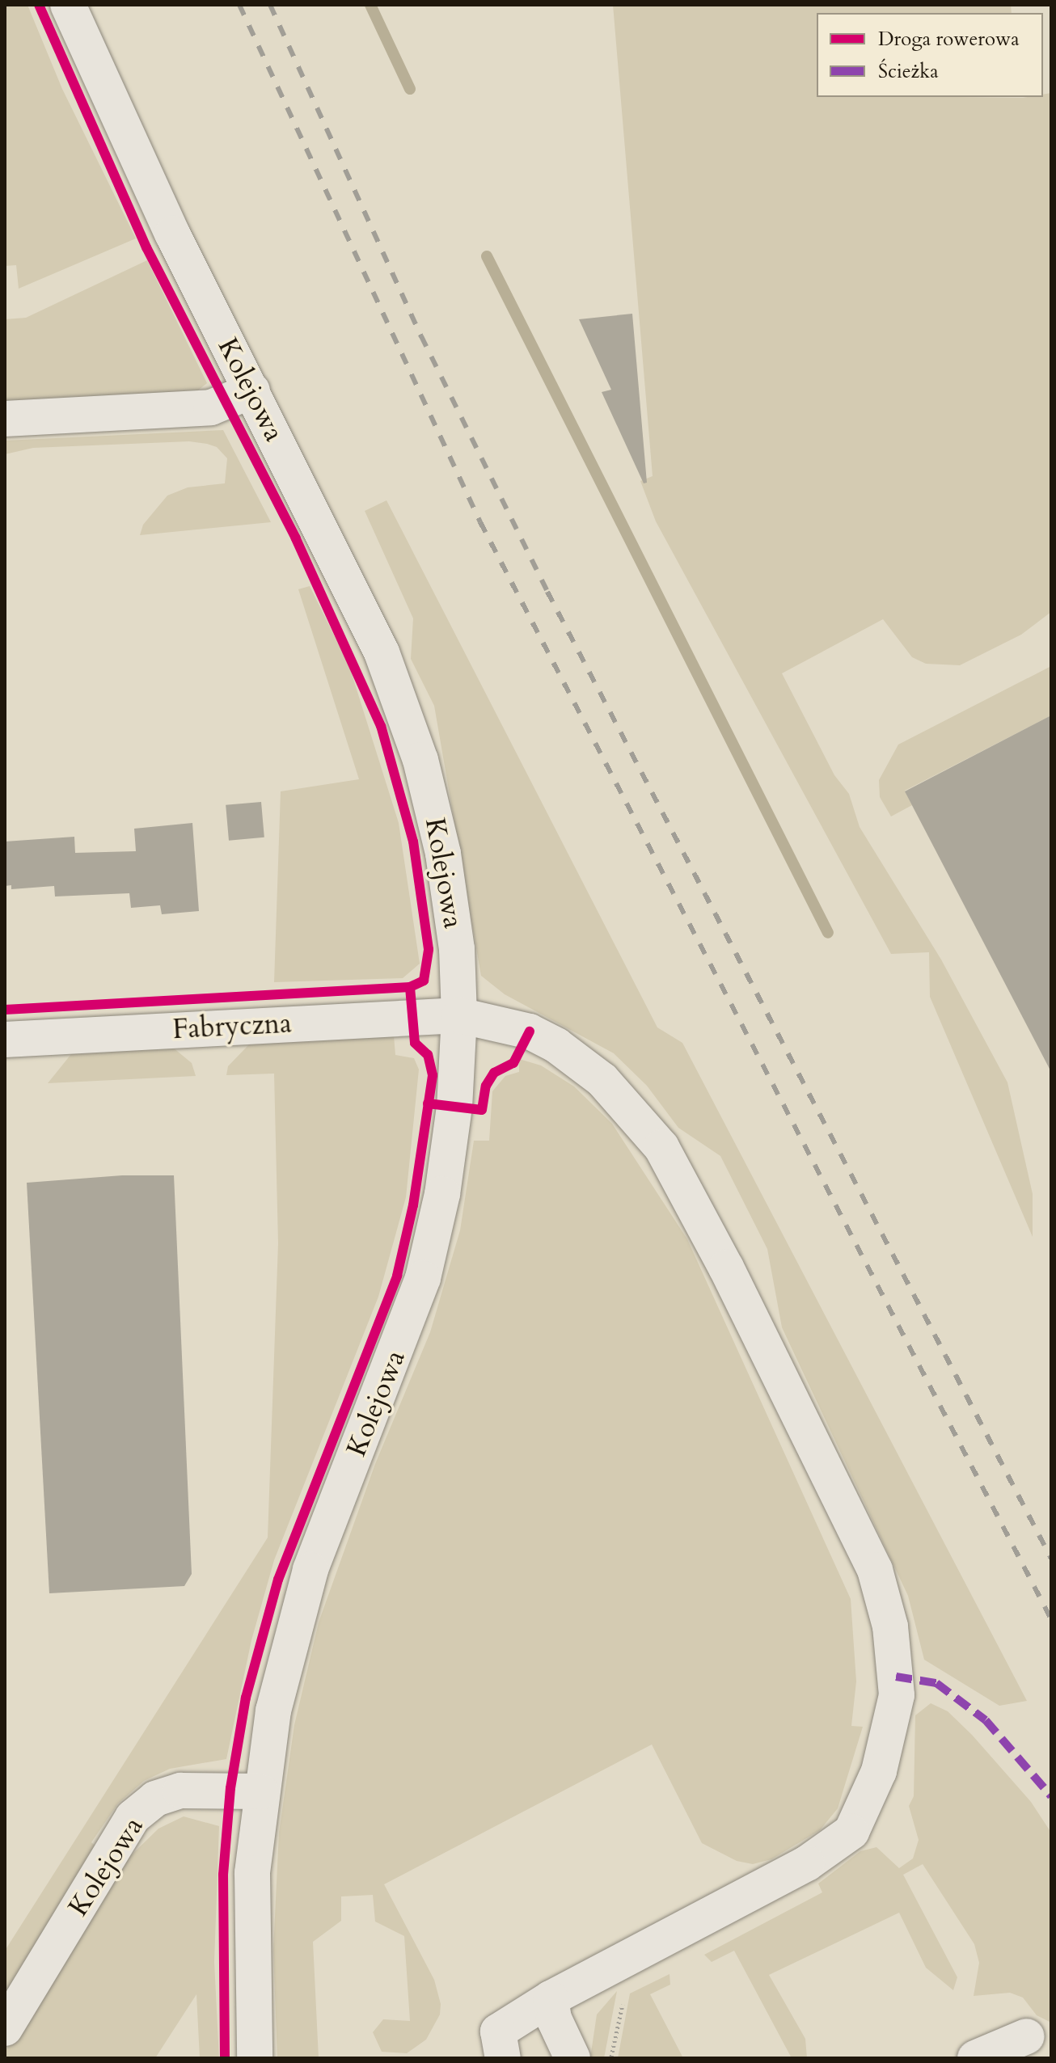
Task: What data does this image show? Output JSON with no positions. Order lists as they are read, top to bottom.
{
  "streets": {
    "street": ["Kolejowa", "Fabryczna"]
  },
  "crossings": [
    ["Kolejowa", "Fabryczna"]
  ],
  "legend": ["Droga rowerowa", "Ścieżka"]
}
